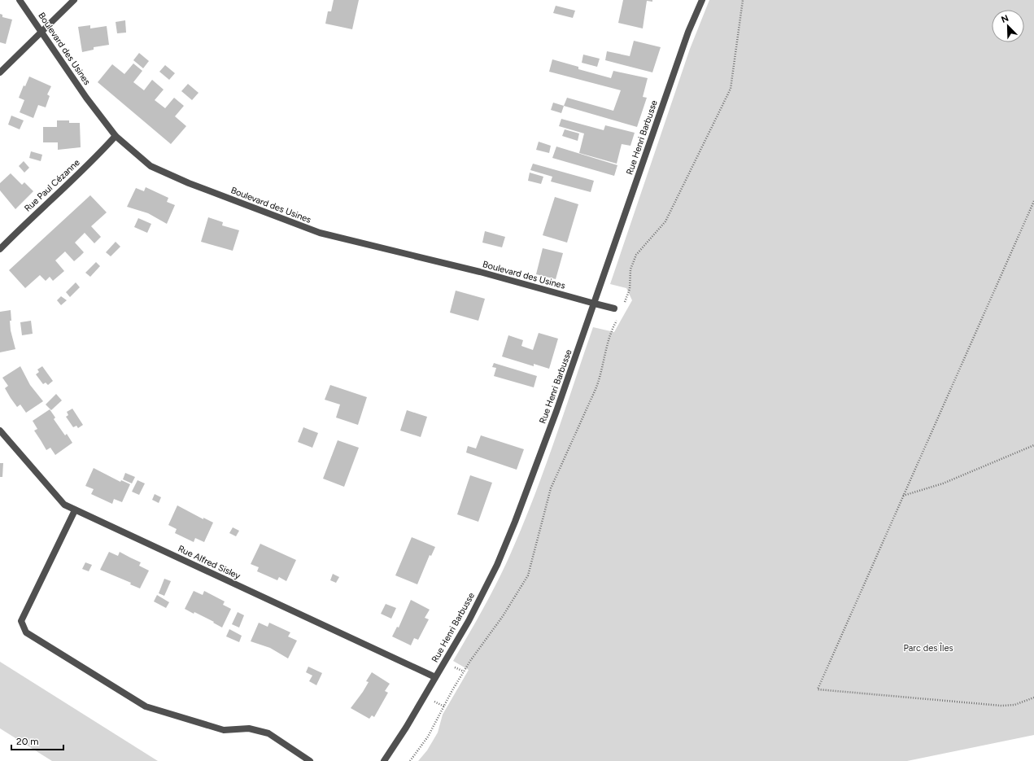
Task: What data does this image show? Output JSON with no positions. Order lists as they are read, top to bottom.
{
  "streets": {
    "street": [
      "Boulevard des Usines",
      "Rue Henri Barbusse",
      "Rue Paul Cézanne",
      "Rue Alfred Sisley"
    ]
  },
  "crossings": [
    ["Boulevard des Usines", "Rue Henri Barbusse"],
    ["Boulevard des Usines", "Rue Paul Cézanne"],
    ["Rue Henri Barbusse", "Rue Alfred Sisley"]
  ],
  "parks": ["Parc des Îles"],
  "scale_bar": "20 m",
  "north": "top left"
}
